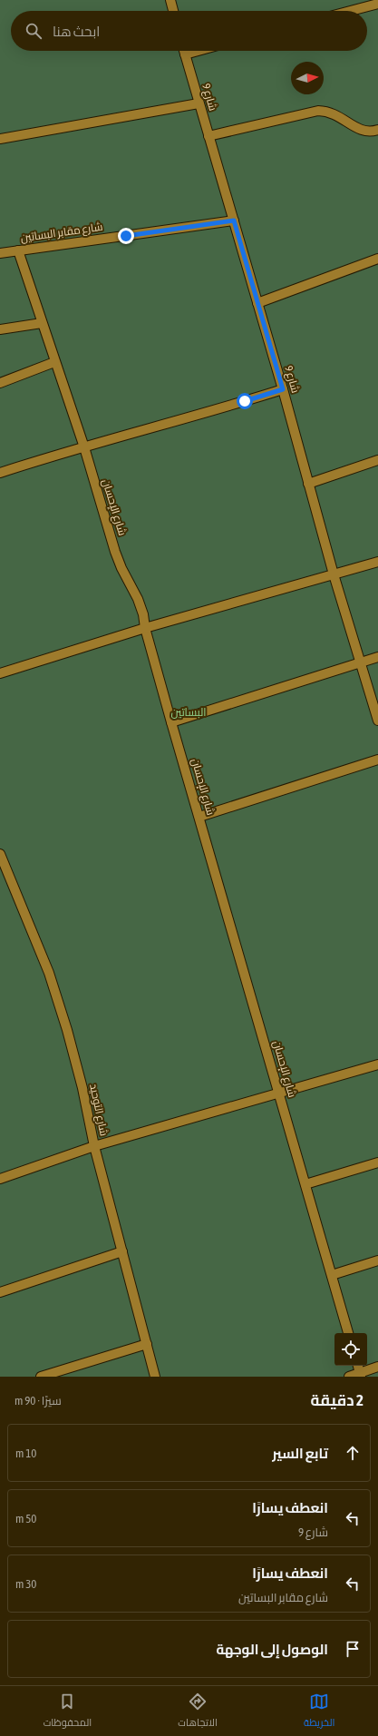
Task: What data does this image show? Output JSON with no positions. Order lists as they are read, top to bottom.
{
  "streets": {
    "street": [
      "شارع 9",
      "شارع مقابر البساتين",
      "شارع الإحسان",
      "شارع التوحيد"
    ]
  },
  "crossings": [
    ["شارع 9", "شارع مقابر البساتين"],
    ["شارع مقابر البساتين", "شارع الإحسان"]
  ],
  "parks": ["البساتين"],
  "north": "right",
  "page": {
    "search": "ابحث هنا",
    "heading": ["2 دقيقة", "سيرًا · 90 m"],
    "list": [
      ["تابع السير", "10 m"],
      ["انعطف يسارًا", "شارع 9", "50 m"],
      ["انعطف يسارًا", "شارع مقابر البساتين", "30 m"],
      "الوصول إلى الوجهة"
    ],
    "nav": ["الخريطة", "الاتجاهات", "المحفوظات"]
  }
}
